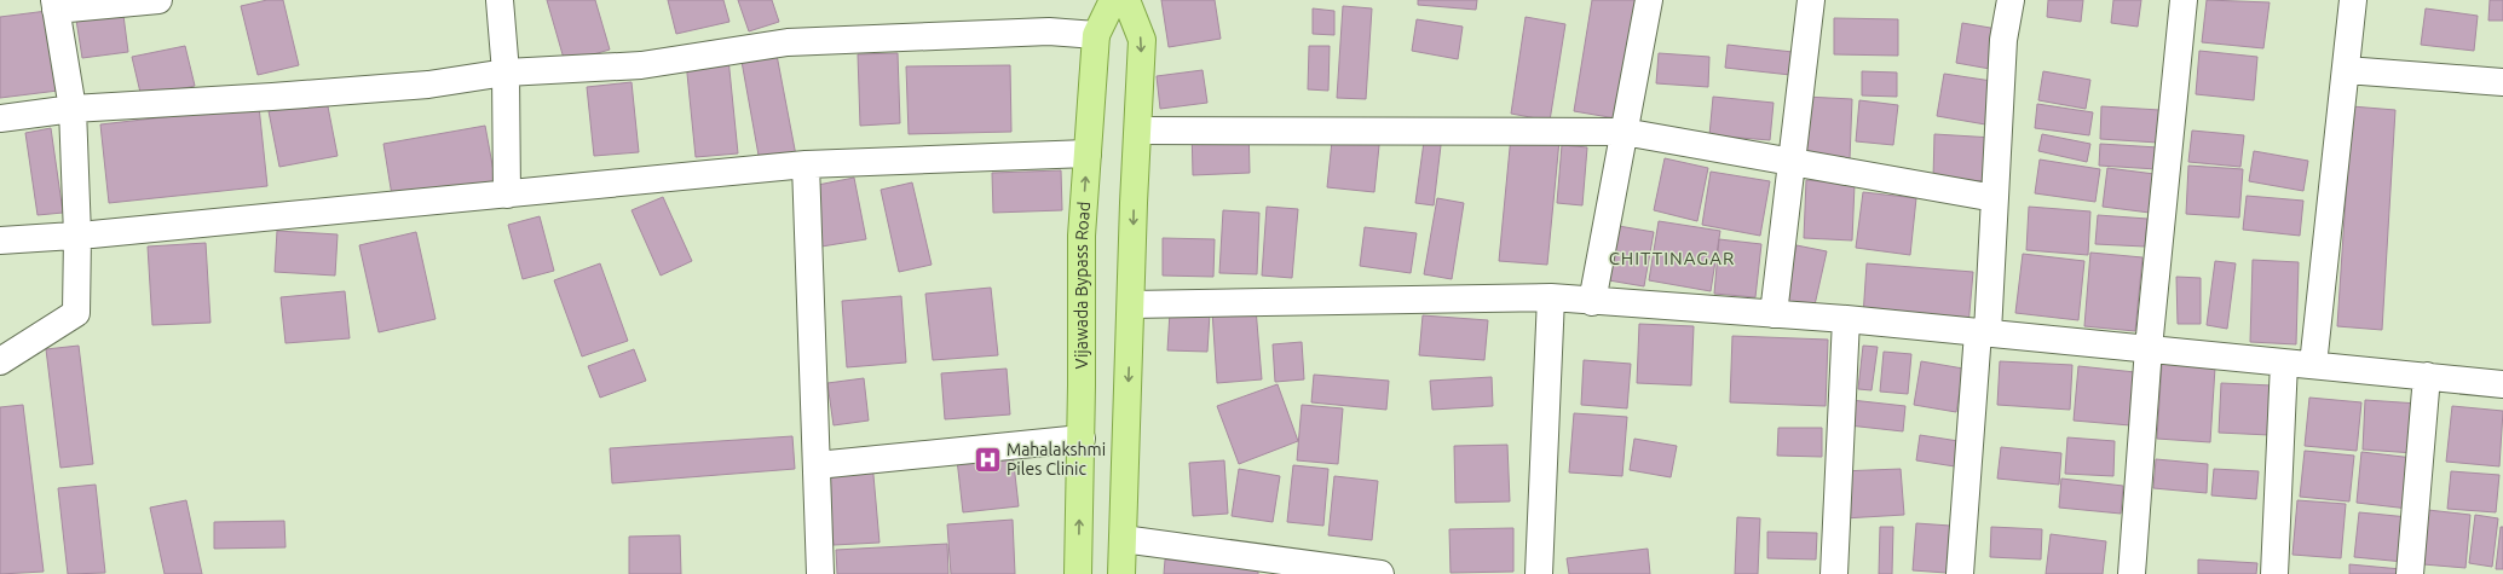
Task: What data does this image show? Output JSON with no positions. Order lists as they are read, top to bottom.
{
  "streets": {
    "main road": ["Vijawada Bypass Road"]
  },
  "districts": ["CHITTINAGAR"],
  "places": {
    "hospital": ["Mahalakshmi Piles Clinic"]
  }
}
